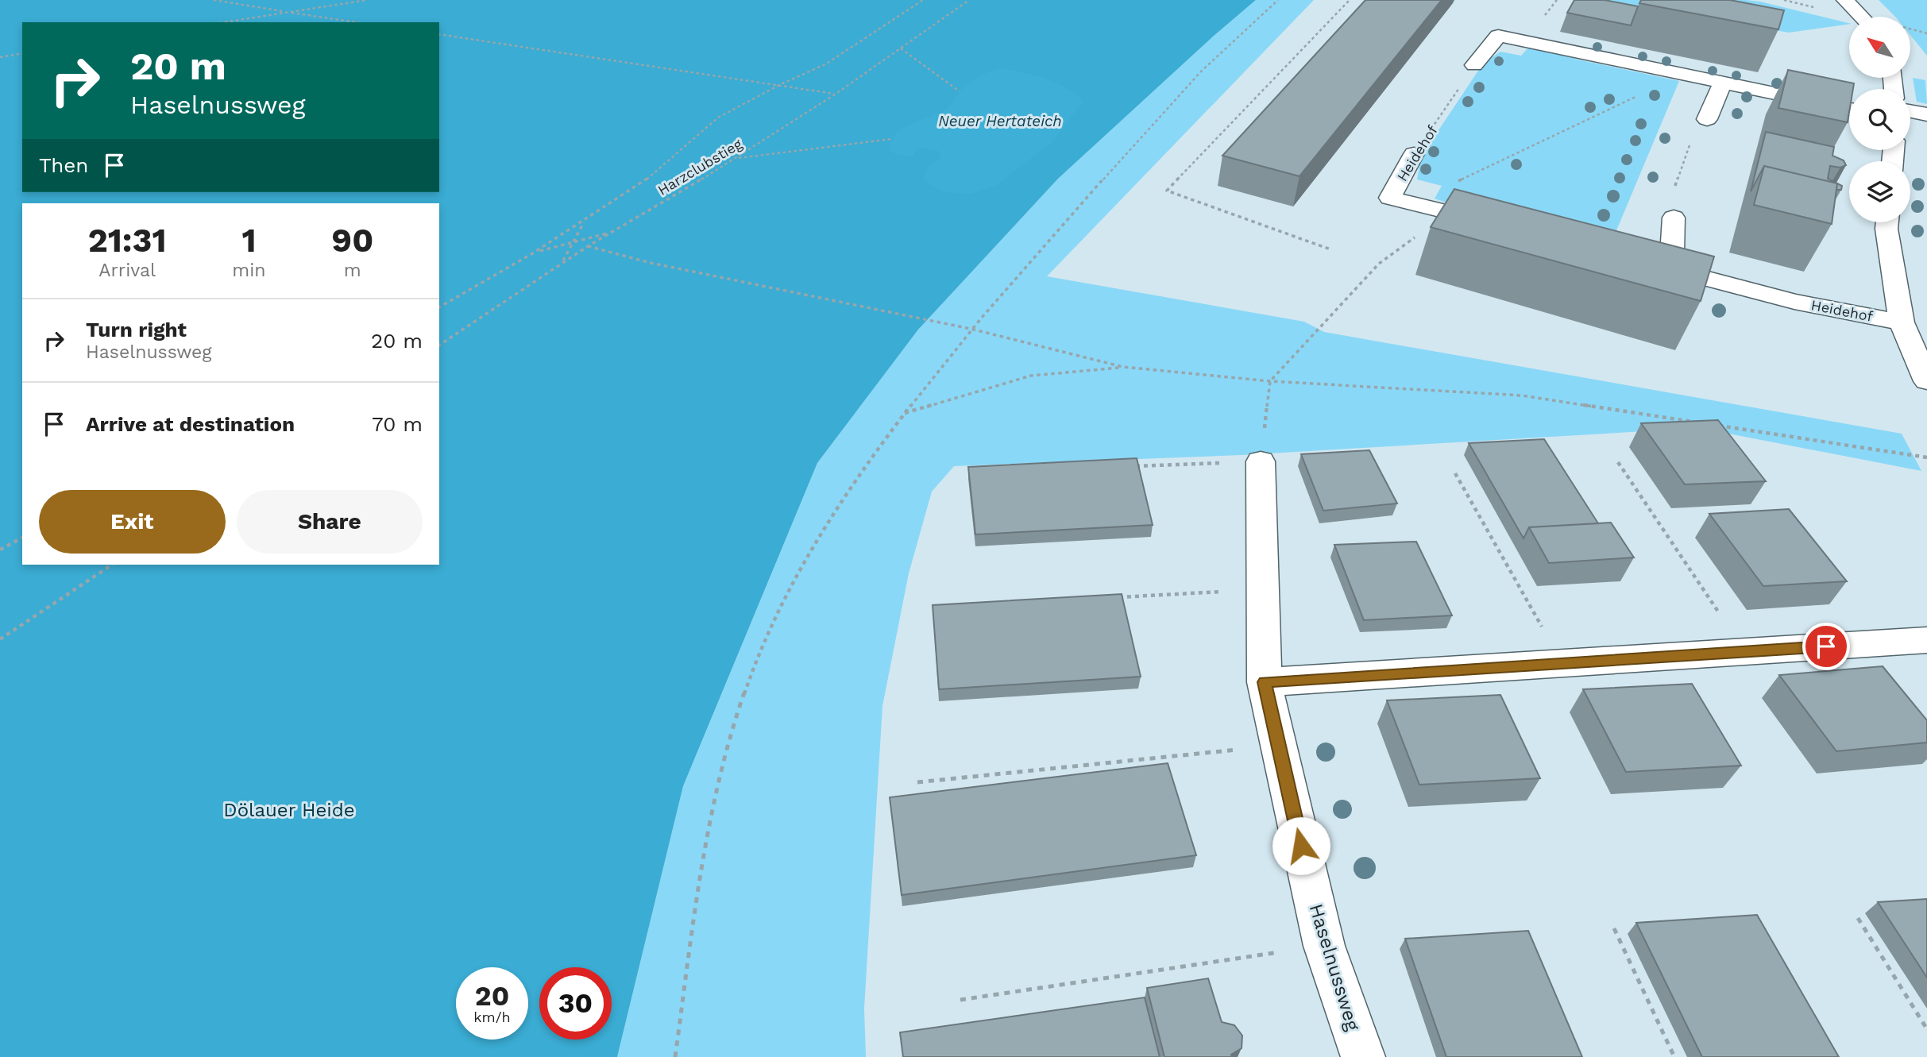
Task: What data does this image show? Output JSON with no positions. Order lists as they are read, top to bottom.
{
  "streets": {
    "street": ["Heidehof", "Haselnussweg"],
    "path": ["Harzclubstieg"]
  },
  "water": ["Neuer Hertateich"],
  "parks": ["Dölauer Heide"],
  "north": "top left",
  "page": {
    "turn": ["20 m", "Haselnussweg"],
    "then": "Then",
    "eta": [
      "21:31",
      "Arrival",
      "1",
      "min",
      "90",
      "m"
    ],
    "list": [
      {
        "name": "Turn right",
        "note": "Haselnussweg",
        "value": "20 m"
      },
      {
        "name": "Arrive at destination",
        "value": "70 m"
      }
    ],
    "buttons": ["Exit", "Share"],
    "speed": "20 km/h",
    "limit": "30"
  }
}
